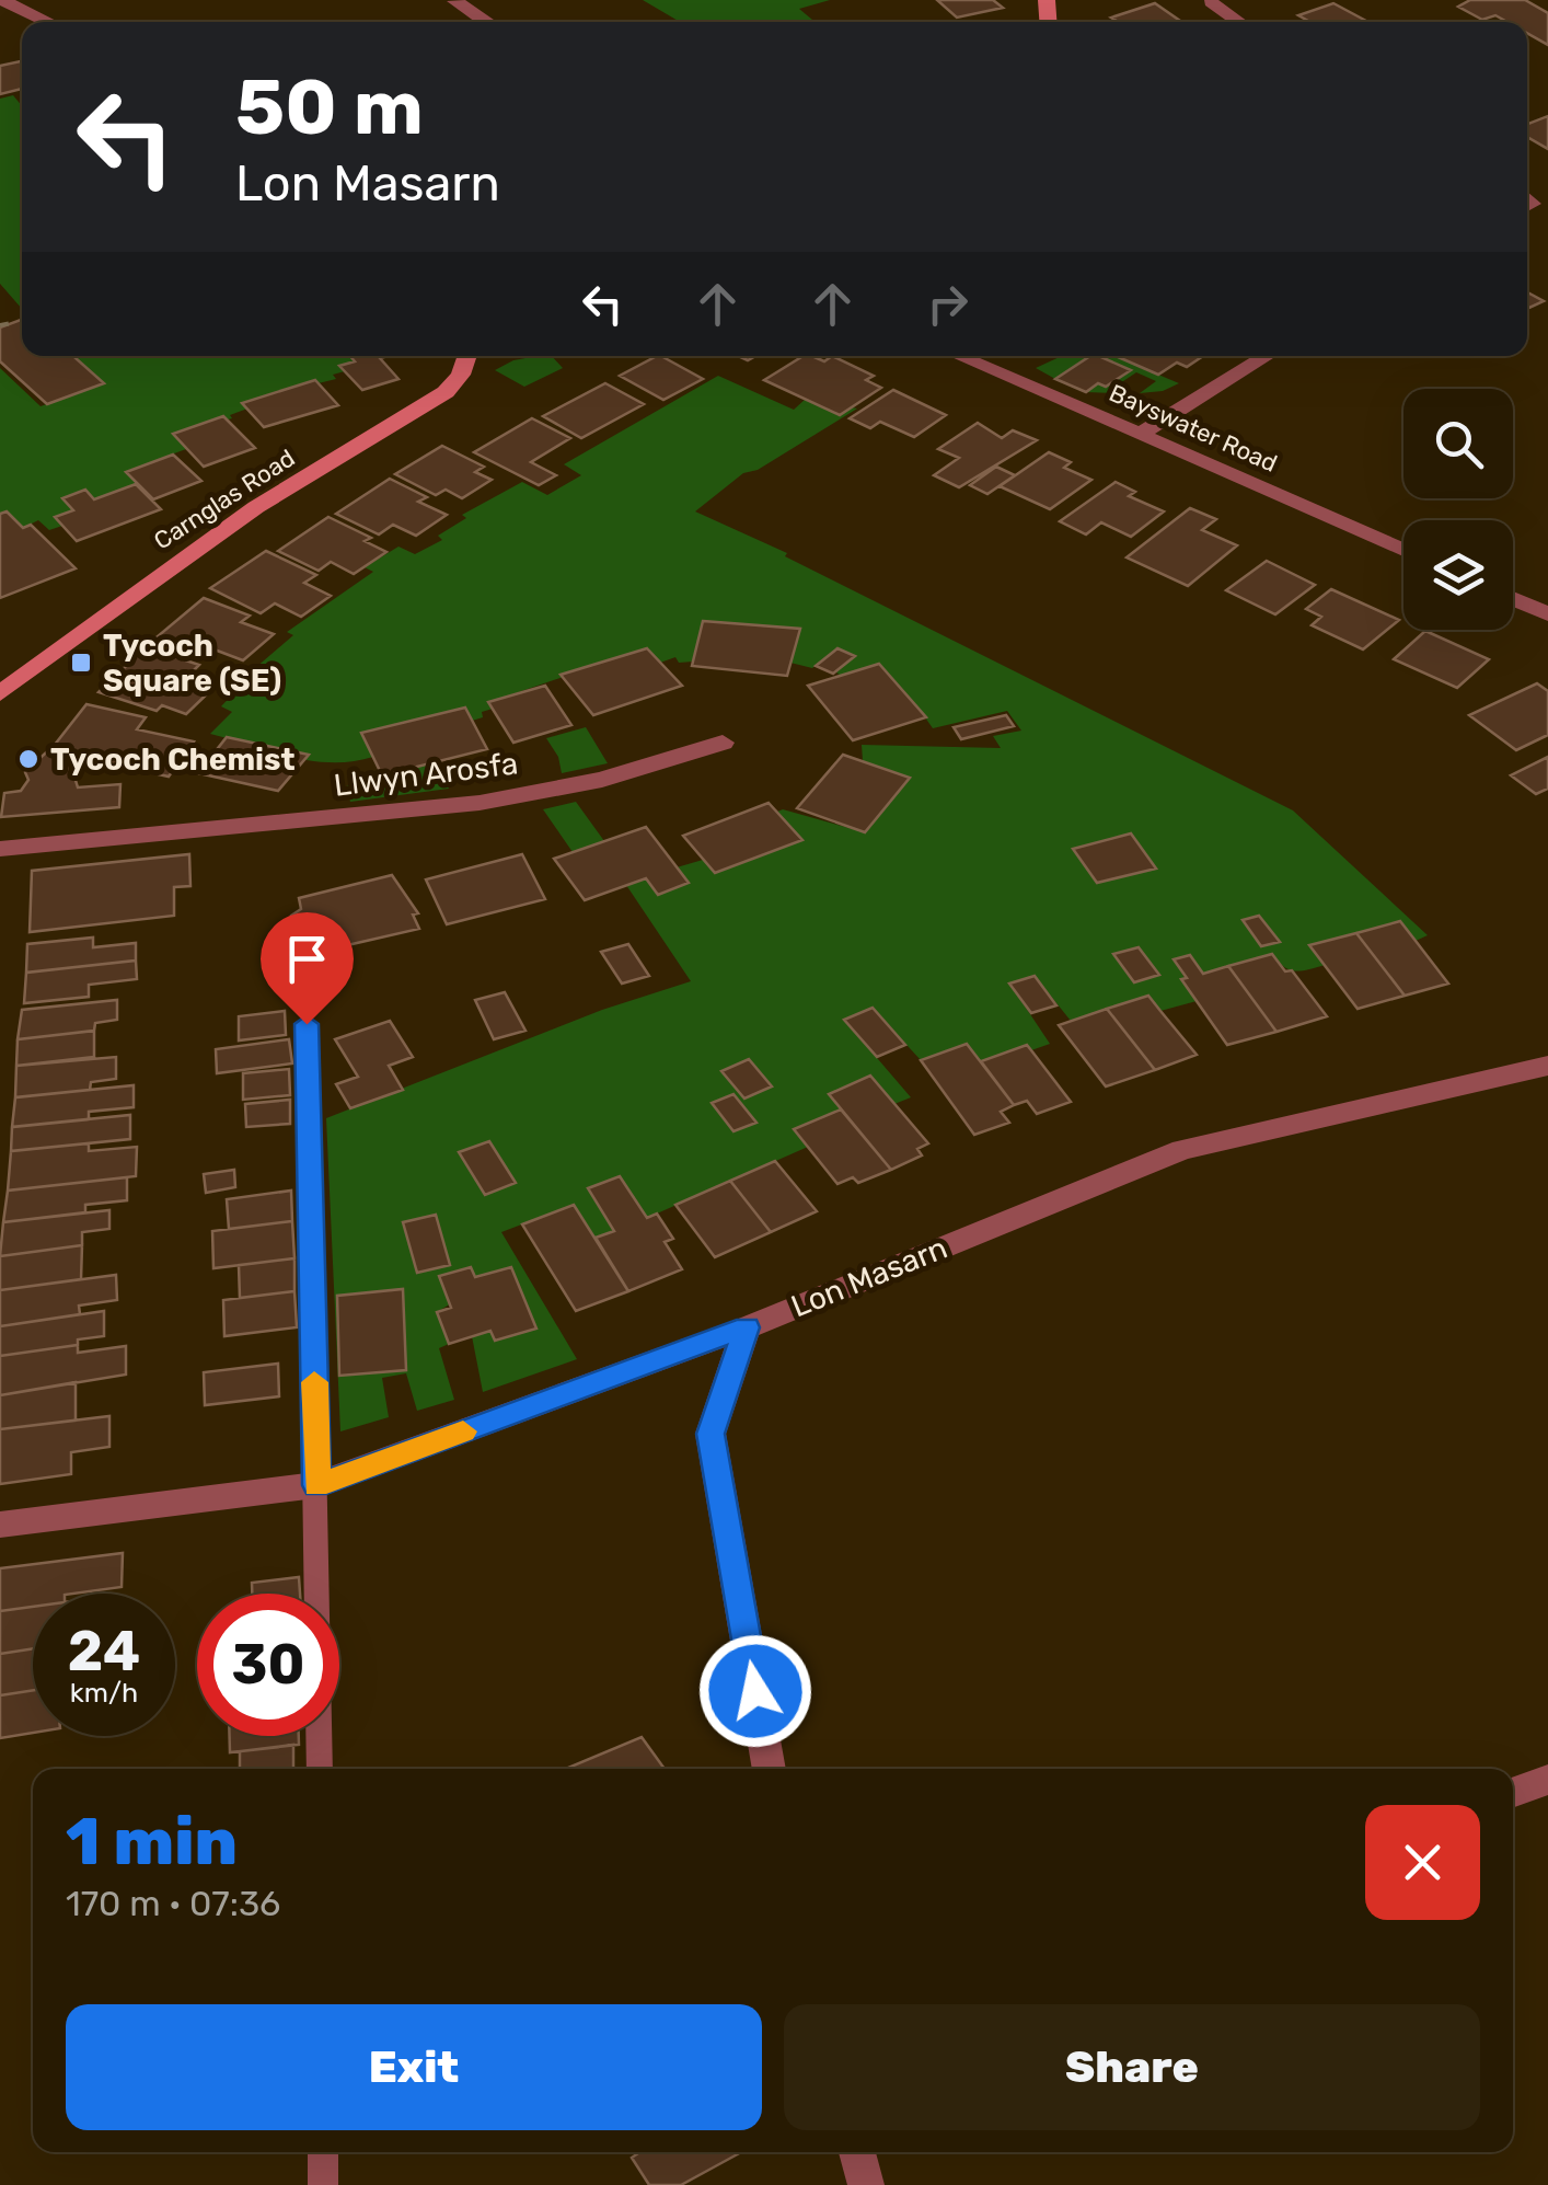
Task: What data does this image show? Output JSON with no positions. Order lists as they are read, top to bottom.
{
  "streets": {
    "street": [
      "Bayswater Road",
      "Carnglas Road",
      "Llwyn Arosfa",
      "Lon Masarn"
    ]
  },
  "places": {
    "transit": ["Tycoch Square (SE)"],
    "other": ["Tycoch Chemist"]
  },
  "page": {
    "turn": ["50 m", "Lon Masarn"],
    "speed": "24 km/h",
    "limit": "30",
    "heading": ["1 min", "170 m · 07:36"],
    "buttons": ["Exit", "Share"]
  }
}
